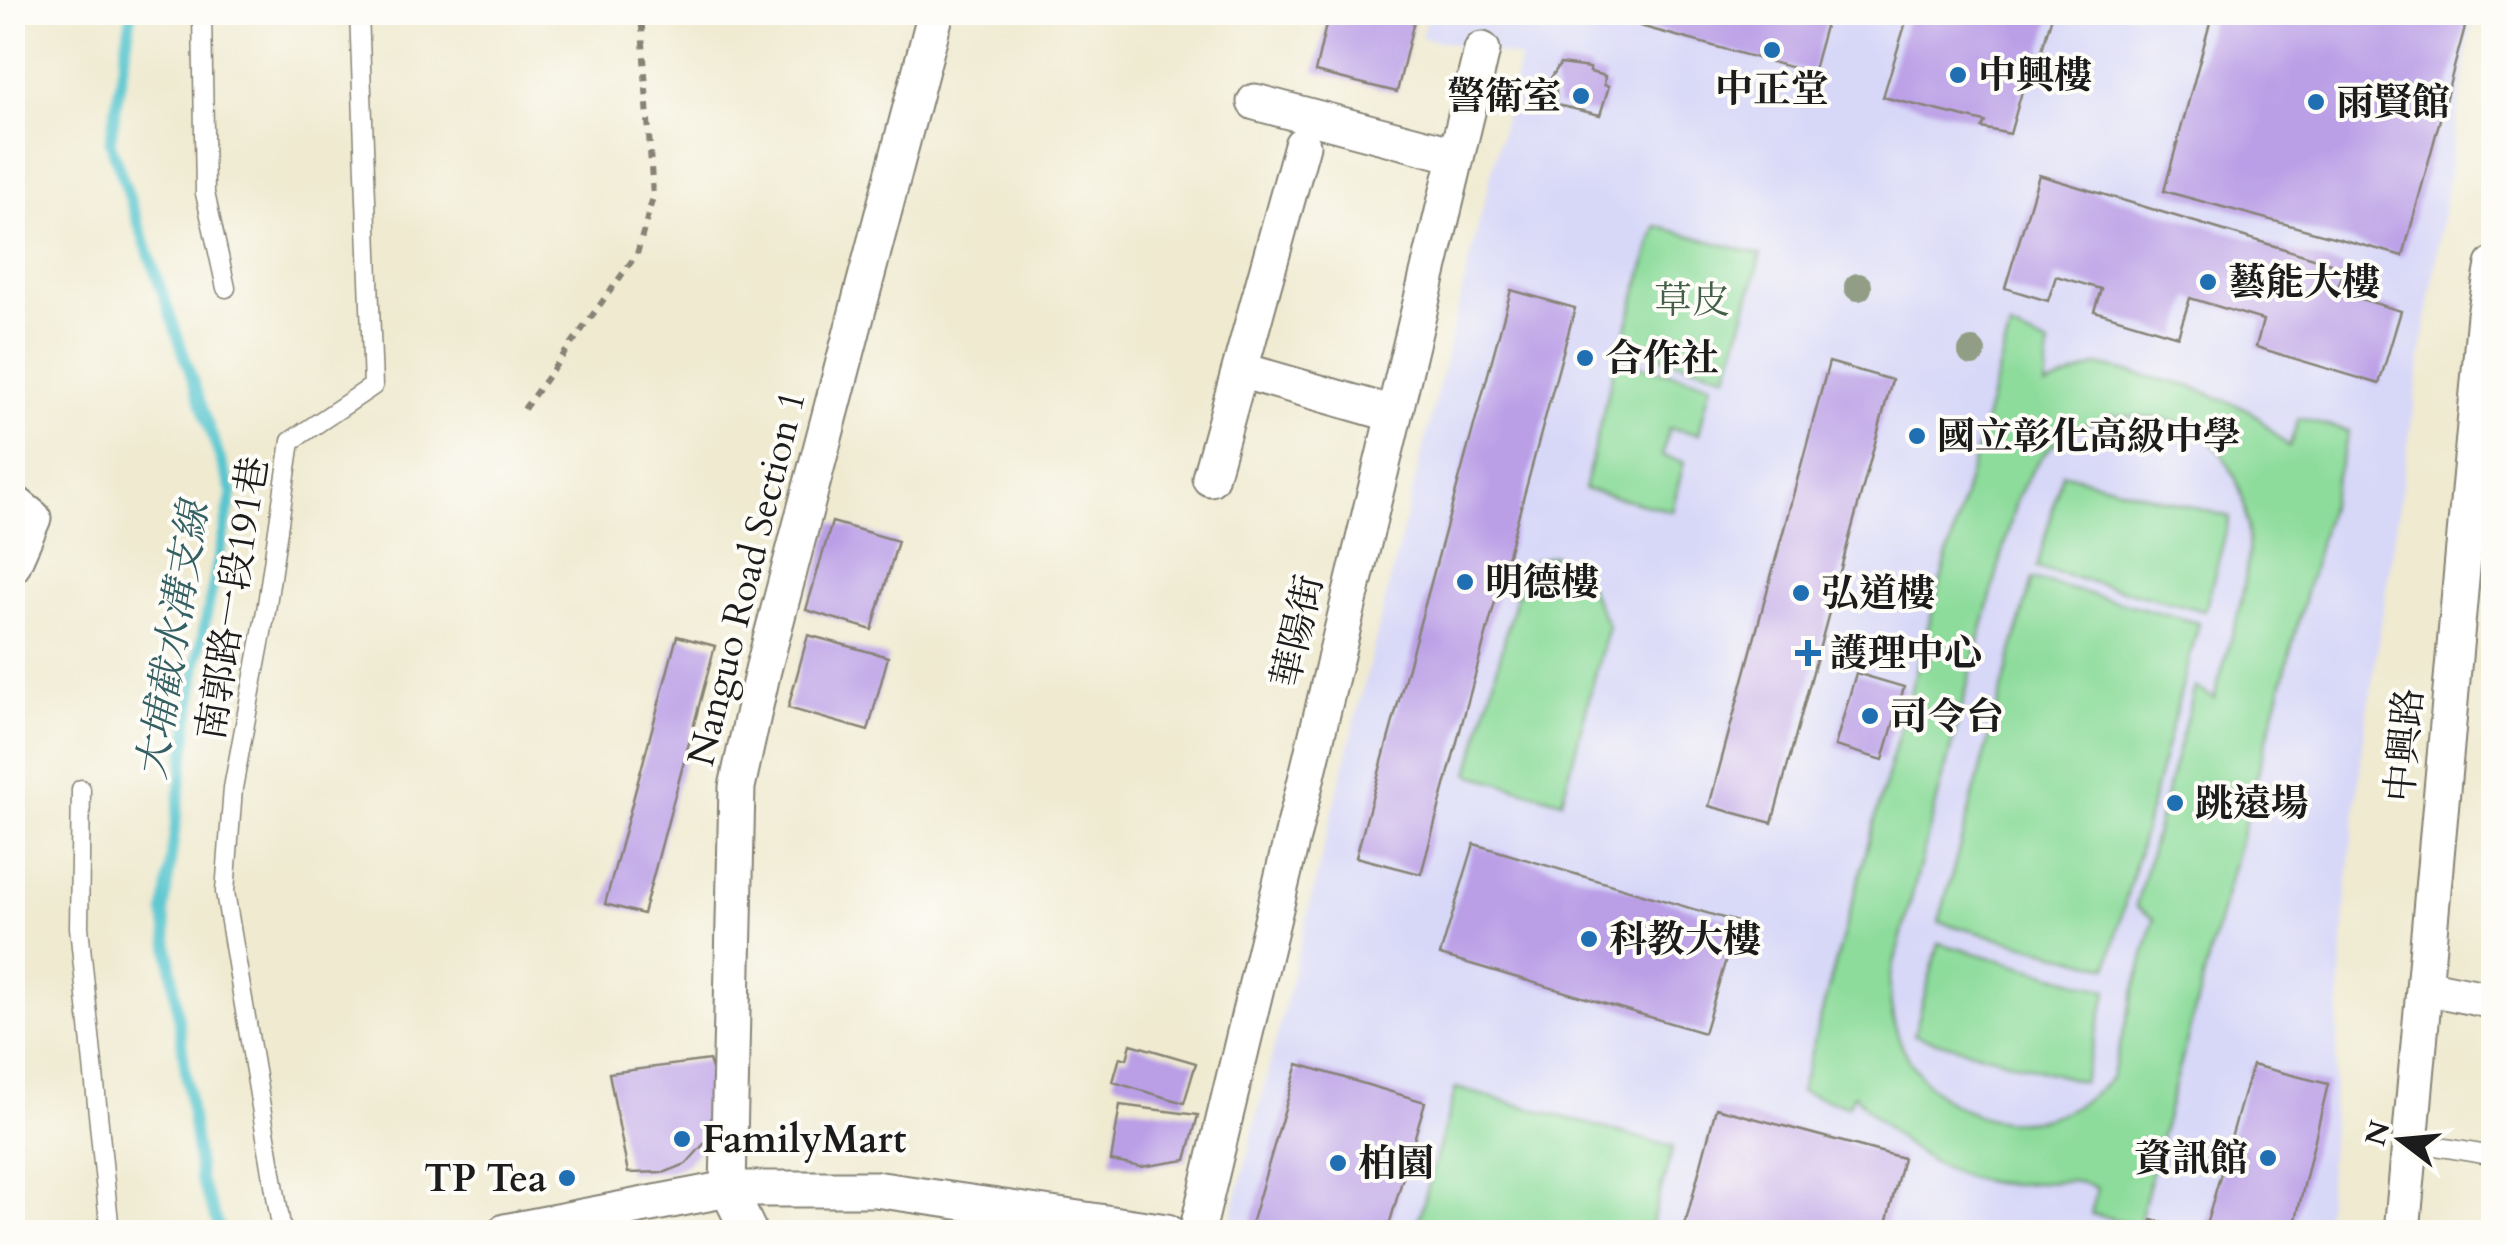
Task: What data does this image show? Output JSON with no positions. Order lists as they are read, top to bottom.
{
  "streets": {
    "street": ["Nanguo Road Section 1", "華陽街", "中興路"],
    "lane": ["南郭路一段191巷"]
  },
  "water": ["大埔截水溝支線"],
  "parks": ["草皮"],
  "places": {
    "other": [
      "中正堂",
      "中興樓",
      "警衛室",
      "雨賢館",
      "藝能大樓",
      "合作社",
      "國立彰化高級中學",
      "明德樓",
      "弘道樓",
      "司令台",
      "跳遠場",
      "科教大樓",
      "FamilyMart",
      "資訊館",
      "柏園",
      "TP Tea"
    ],
    "health": ["護理中心"]
  },
  "north": "left"
}
